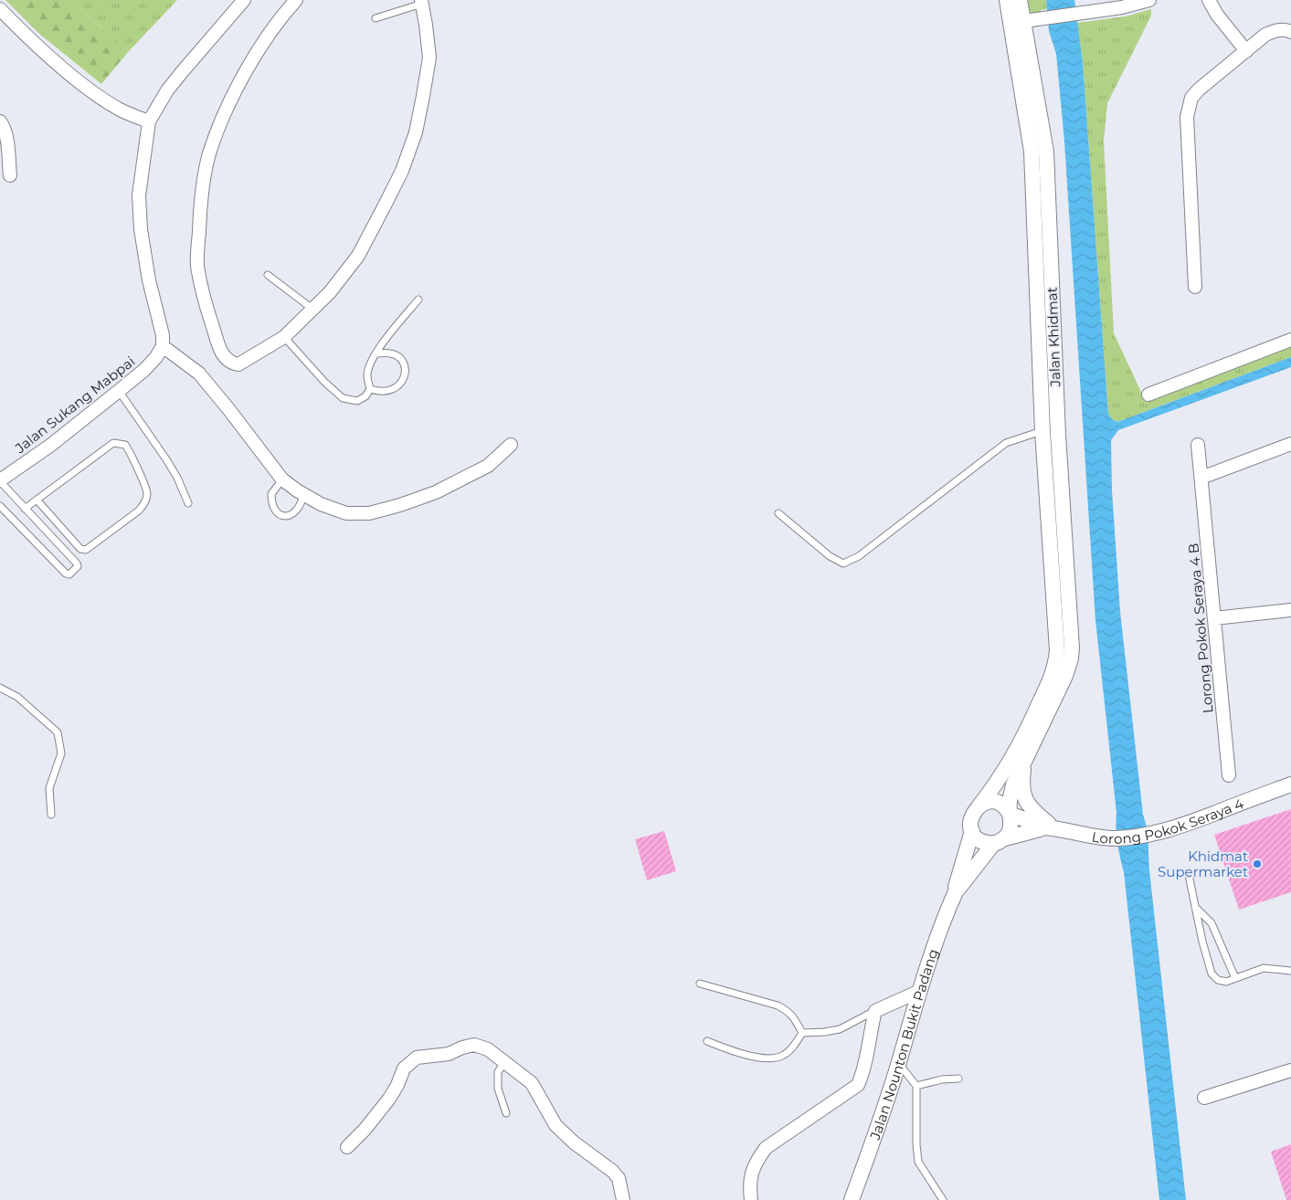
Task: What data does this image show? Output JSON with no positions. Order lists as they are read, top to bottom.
{
  "streets": {
    "street": [
      "Jalan Khidmat",
      "Jalan Sukang Mabpai",
      "Lorong Pokok Seraya 4 B",
      "Lorong Pokok Seraya 4",
      "Jalan Nounton Bukit Padang"
    ]
  },
  "crossings": [
    ["Jalan Khidmat", "Lorong Pokok Seraya 4"],
    ["Jalan Khidmat", "Jalan Nounton Bukit Padang"],
    ["Lorong Pokok Seraya 4", "Jalan Nounton Bukit Padang"]
  ],
  "places": ["Khidmat Supermarket"]
}
